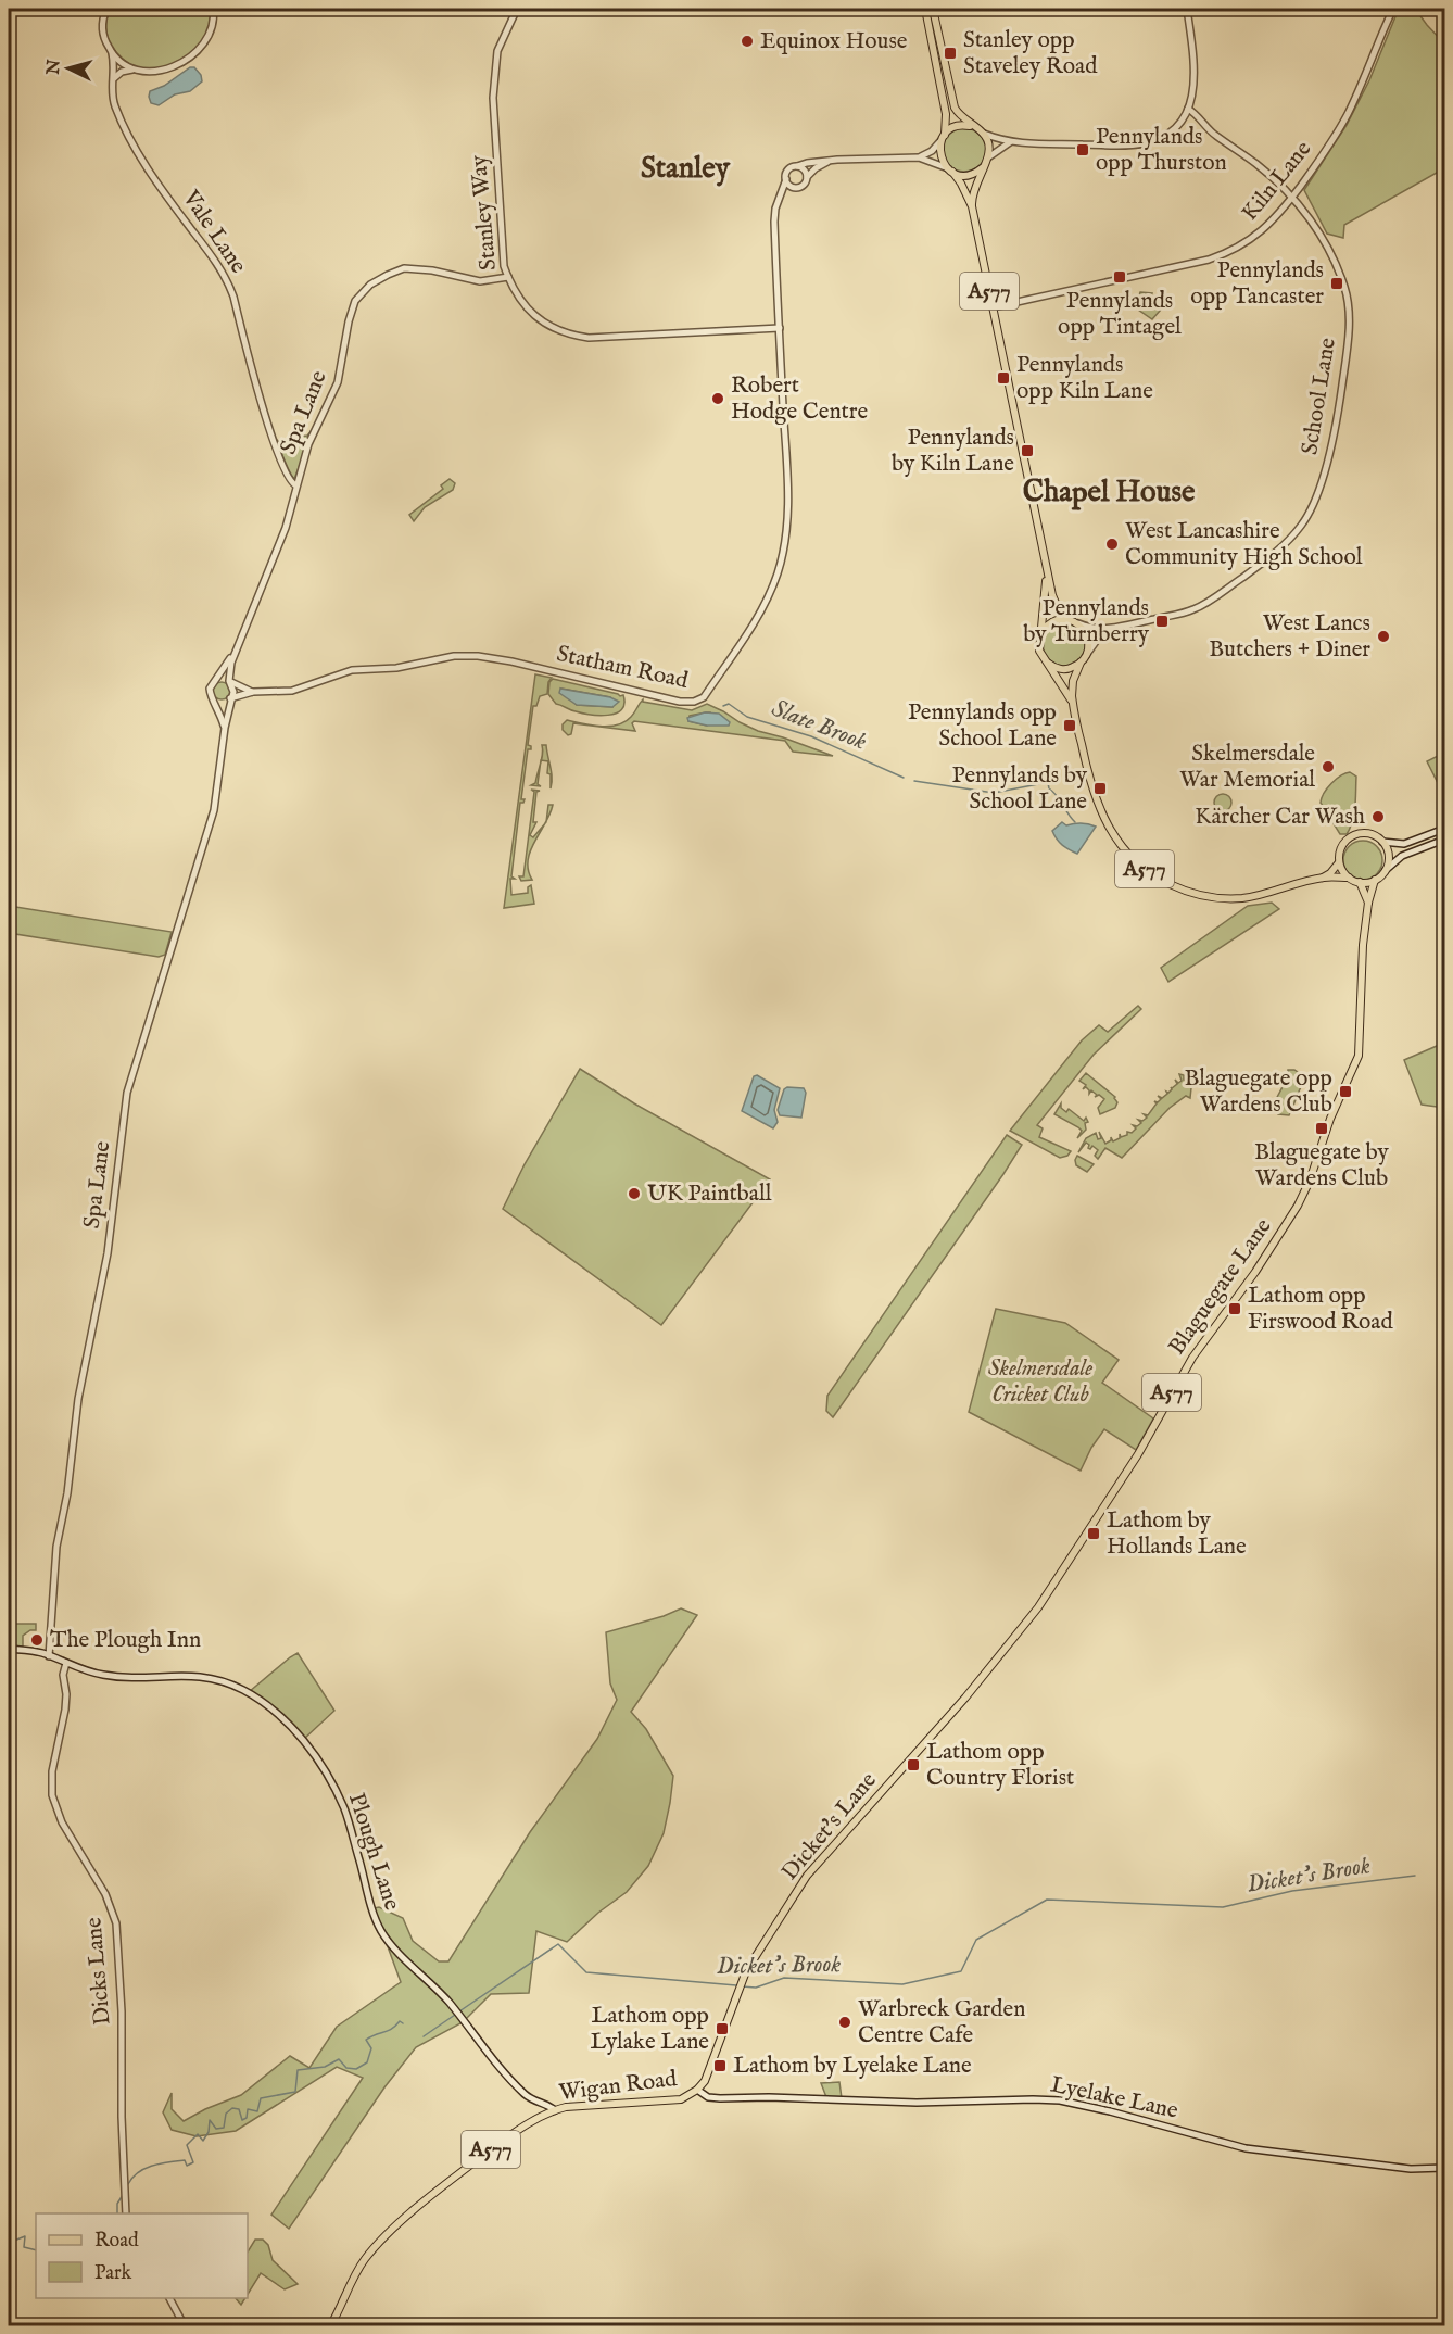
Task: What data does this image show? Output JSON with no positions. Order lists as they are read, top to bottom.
{
  "streets": {
    "main road": [
      "A577",
      "Blaguegate Lane",
      "Dicket's Lane",
      "Wigan Road"
    ],
    "street": [
      "Kiln Lane",
      "Stanley Way",
      "Vale Lane",
      "School Lane",
      "Spa Lane",
      "Statham Road",
      "Plough Lane",
      "Dicks Lane",
      "Lyelake Lane"
    ]
  },
  "crossings": [
    ["Kiln Lane", "A577"],
    ["Kiln Lane", "School Lane"],
    ["Stanley Way", "Spa Lane"],
    ["Stanley Way", "Statham Road"],
    ["Vale Lane", "Spa Lane"],
    ["A577", "School Lane"],
    ["A577", "Blaguegate Lane"],
    ["Spa Lane", "Statham Road"],
    ["Spa Lane", "Plough Lane"],
    ["Blaguegate Lane", "Dicket's Lane"],
    ["Dicket's Lane", "Wigan Road"],
    ["Dicket's Lane", "Lyelake Lane"],
    ["Plough Lane", "Dicks Lane"],
    ["Plough Lane", "Wigan Road"]
  ],
  "districts": ["Stanley", "Chapel House"],
  "water": ["Slate Brook", "Dicket's Brook"],
  "parks": ["Skelmersdale Cricket Club"],
  "places": {
    "other": [
      "Equinox House",
      "Robert Hodge Centre",
      "West Lancashire Community High School",
      "West Lancs Butchers + Diner",
      "Skelmersdale War Memorial",
      "Kärcher Car Wash",
      "UK Paintball",
      "The Plough Inn",
      "Warbreck Garden Centre Cafe"
    ],
    "transit": [
      "Stanley opp Staveley Road",
      "Pennylands opp Thurston",
      "Pennylands opp Tintagel",
      "Pennylands opp Tancaster",
      "Pennylands opp Kiln Lane",
      "Pennylands by Kiln Lane",
      "Pennylands by Turnberry",
      "Pennylands opp School Lane",
      "Pennylands by School Lane",
      "Blaguegate opp Wardens Club",
      "Blaguegate by Wardens Club",
      "Lathom opp Firswood Road",
      "Lathom by Hollands Lane",
      "Lathom opp Country Florist",
      "Lathom opp Lylake Lane",
      "Lathom by Lyelake Lane"
    ]
  },
  "legend": ["Road", "Park"],
  "north": "left"
}
